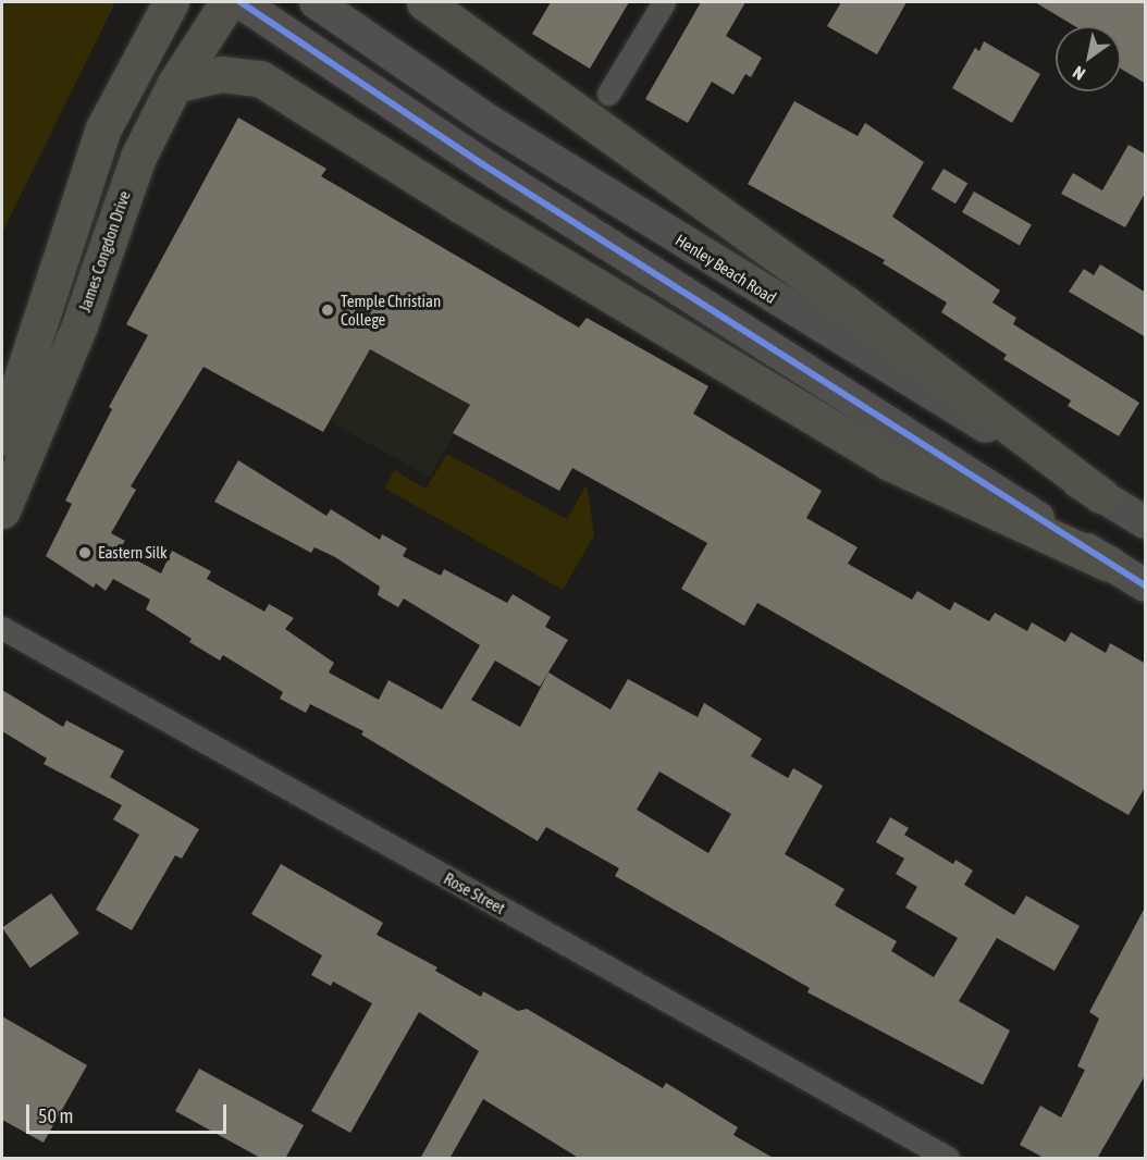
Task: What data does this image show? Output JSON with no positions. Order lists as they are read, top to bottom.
{
  "streets": {
    "highway": ["James Congdon Drive"],
    "main road": ["Henley Beach Road"],
    "street": ["Rose Street"]
  },
  "places": ["Temple Christian College", "Eastern Silk"],
  "scale_bar": "50 m",
  "north": "bottom left"
}
